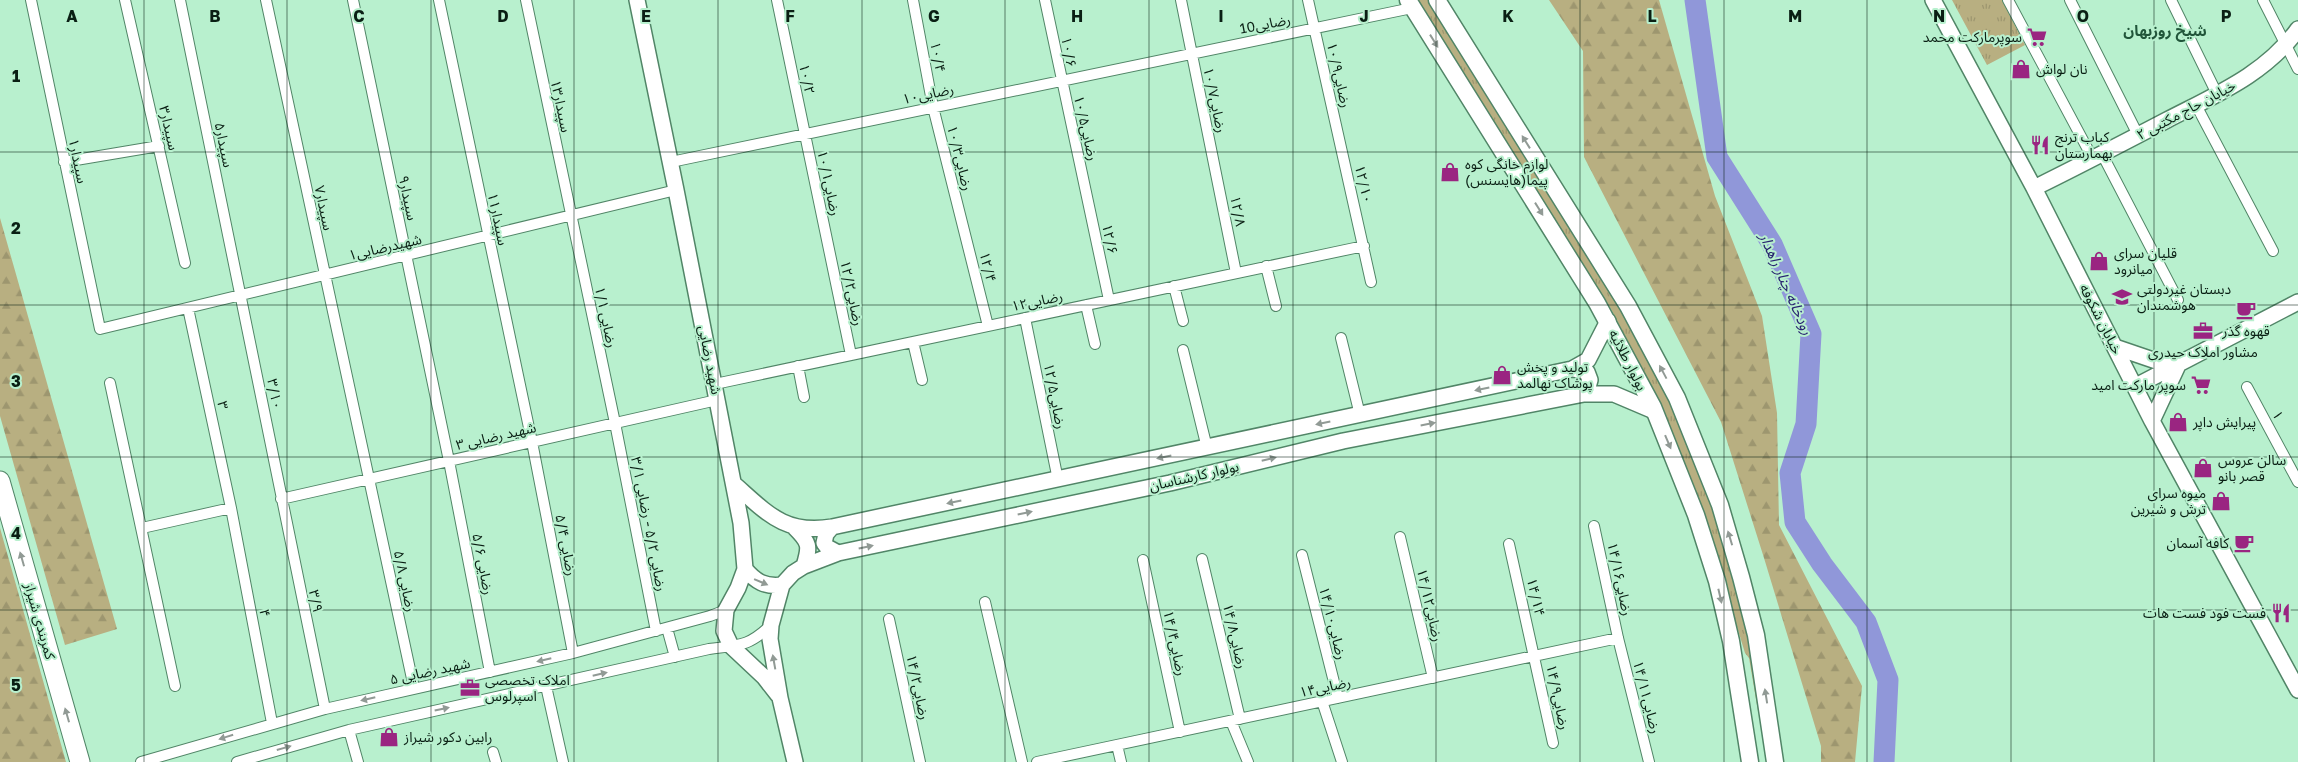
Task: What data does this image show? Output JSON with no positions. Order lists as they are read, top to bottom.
{
  "streets": {
    "highway": ["کمربندی شیراز"],
    "main road": ["بولوار طلائیه"],
    "street": [
      "رضایی10",
      "۱۰/۶",
      "۱۰/۴",
      "رضایی۱۰/۹",
      "۱۰/۲",
      "رضایی۱۰",
      "رضایی۱۰/۷",
      "سپیدار۱۳",
      "خیابان حاج مکتبی ۲",
      "سپیدار۳",
      "رضایی۱۰/۵",
      "سپیدار۵",
      "رضایی۱۰/۳",
      "سپیدار۱",
      "رضایی۱۰/۱",
      "۱۲/۱۰",
      "سپیدار۹",
      "سپیدار۷",
      "۱۲/۸",
      "سپیدار۱۱",
      "۱۲/۶",
      "شهیدرضایی۱",
      "۱۲/۴",
      "رضایی۱۲/۲",
      "رضایی۱۲",
      "رضایی ۱/۱",
      "خیابان شکوفه",
      "شهید رضایی",
      "۳/۱۰",
      "رضایی۱۲/۵",
      "۳",
      "۱",
      "شهید رضایی ۳",
      "بولوار کارشناسان",
      "رضایی ۵/۲ - رضایی ۳/۱",
      "رضایی ۵/۴",
      "رضایی ۵/۶",
      "رضایی۱۴/۱۶",
      "رضایی ۵/۸",
      "۱۴/۱۴",
      "۳/۹",
      "رضایی۱۴/۱۲",
      "۴",
      "رضایی۱۴/۱۰",
      "رضایی۱۴/۸",
      "رضایی۱۴/۴",
      "شهید رضایی ۵",
      "رضایی۱۴/۲",
      "رضایی۱۴",
      "رضایی۱۴/۹",
      "رضایی۱۴/۱۱"
    ]
  },
  "crossings": [
    ["رضایی10", "رضایی۱۰/۹"],
    ["رضایی10", "رضایی۱۰"],
    ["رضایی10", "رضایی۱۰/۷"],
    ["رضایی10", "بولوار طلائیه"],
    ["۱۰/۶", "رضایی۱۰"],
    ["۱۰/۶", "رضایی۱۰/۵"],
    ["۱۰/۴", "رضایی۱۰"],
    ["۱۰/۴", "رضایی۱۰/۳"],
    ["رضایی۱۰/۹", "۱۲/۱۰"],
    ["۱۰/۲", "رضایی۱۰"],
    ["۱۰/۲", "رضایی۱۰/۱"],
    ["رضایی۱۰", "رضایی۱۰/۷"],
    ["رضایی۱۰", "رضایی۱۰/۵"],
    ["رضایی۱۰", "رضایی۱۰/۳"],
    ["رضایی۱۰", "رضایی۱۰/۱"],
    ["رضایی۱۰", "شهید رضایی"],
    ["رضایی۱۰/۷", "۱۲/۸"],
    ["سپیدار۱۳", "شهیدرضایی۱"],
    ["سپیدار۱۳", "رضایی ۱/۱"],
    ["خیابان حاج مکتبی ۲", "خیابان شکوفه"],
    ["رضایی۱۰/۵", "۱۲/۶"],
    ["سپیدار۵", "شهیدرضایی۱"],
    ["سپیدار۵", "۳/۱۰"],
    ["رضایی۱۰/۳", "۱۲/۴"],
    ["سپیدار۱", "شهیدرضایی۱"],
    ["رضایی۱۰/۱", "رضایی۱۲/۲"],
    ["۱۲/۱۰", "رضایی۱۲"],
    ["سپیدار۹", "شهیدرضایی۱"],
    ["سپیدار۹", "شهید رضایی ۳"],
    ["سپیدار۹", "رضایی ۵/۶"],
    ["سپیدار۷", "شهیدرضایی۱"],
    ["سپیدار۷", "شهید رضایی ۳"],
    ["سپیدار۷", "رضایی ۵/۸"],
    ["۱۲/۸", "رضایی۱۲"],
    ["سپیدار۱۱", "شهیدرضایی۱"],
    ["سپیدار۱۱", "شهید رضایی ۳"],
    ["سپیدار۱۱", "رضایی ۵/۴"],
    ["۱۲/۶", "رضایی۱۲"],
    ["شهیدرضایی۱", "رضایی ۱/۱"],
    ["شهیدرضایی۱", "شهید رضایی"],
    ["شهیدرضایی۱", "۳/۱۰"],
    ["شهیدرضایی۱", "۳"],
    ["۱۲/۴", "رضایی۱۲"],
    ["رضایی۱۲/۲", "رضایی۱۲"],
    ["رضایی۱۲", "شهید رضایی"],
    ["رضایی۱۲", "رضایی۱۲/۵"],
    ["رضایی ۱/۱", "شهید رضایی ۳"],
    ["رضایی ۱/۱", "رضایی ۵/۲ - رضایی ۳/۱"],
    ["شهید رضایی", "شهید رضایی ۳"],
    ["شهید رضایی", "بولوار کارشناسان"],
    ["شهید رضایی", "شهید رضایی ۵"],
    ["بولوار طلائیه", "بولوار کارشناسان"],
    ["۳/۱۰", "شهید رضایی ۳"],
    ["۳/۱۰", "۳/۹"],
    ["رضایی۱۲/۵", "بولوار کارشناسان"],
    ["۳", "۴"],
    ["شهید رضایی ۳", "رضایی ۵/۲ - رضایی ۳/۱"],
    ["شهید رضایی ۳", "رضایی ۵/۴"],
    ["شهید رضایی ۳", "رضایی ۵/۶"],
    ["شهید رضایی ۳", "رضایی ۵/۸"],
    ["شهید رضایی ۳", "۳/۹"],
    ["رضایی ۵/۲ - رضایی ۳/۱", "شهید رضایی ۵"],
    ["رضایی ۵/۴", "شهید رضایی ۵"],
    ["رضایی ۵/۶", "شهید رضایی ۵"],
    ["رضایی۱۴/۱۶", "رضایی۱۴"],
    ["رضایی۱۴/۱۶", "رضایی۱۴/۱۱"],
    ["رضایی ۵/۸", "شهید رضایی ۵"],
    ["۱۴/۱۴", "رضایی۱۴"],
    ["۱۴/۱۴", "رضایی۱۴/۹"],
    ["۳/۹", "شهید رضایی ۵"],
    ["رضایی۱۴/۱۲", "رضایی۱۴"],
    ["۴", "شهید رضایی ۵"],
    ["رضایی۱۴/۱۰", "رضایی۱۴"],
    ["رضایی۱۴/۸", "رضایی۱۴"],
    ["رضایی۱۴/۴", "رضایی۱۴"],
    ["رضایی۱۴", "رضایی۱۴/۹"],
    ["رضایی۱۴", "رضایی۱۴/۱۱"]
  ],
  "one_way": ["کمربندی شیراز"],
  "districts": ["شیخ روزبهان"],
  "water": ["رودخانه چنار راهدار"],
  "places": {
    "supermarket": ["سوپرمارکت محمد", "سوپر مارکت امید"],
    "shop": [
      "نان لواش",
      "لوازم خانگی کوه پیما(هایسنس)",
      "قلیان سرای میانرود",
      "تولید و پخش پوشاک نهالمد",
      "پیرایش داپر",
      "سالن عروس قصر بانو",
      "میوه سرای ترش و شیرین",
      "رابین دکور شیراز"
    ],
    "restaurant": ["کباب ترنج بهمارستان", "فست فود فست هات"],
    "school or university": ["دبستان غیردولتی هوشمندان"],
    "cafe": ["قهوه گذر", "کافه آسمان"],
    "office": ["مشاور املاک حیدری", "املاک تخصصی اسپرلوس"]
  },
  "grid": {
    "columns": [
      "A",
      "B",
      "C",
      "D",
      "E",
      "F",
      "G",
      "H",
      "I",
      "J",
      "K",
      "L",
      "M",
      "N",
      "O",
      "P"
    ],
    "rows": [
      "1",
      "2",
      "3",
      "4",
      "5"
    ]
  }
}
